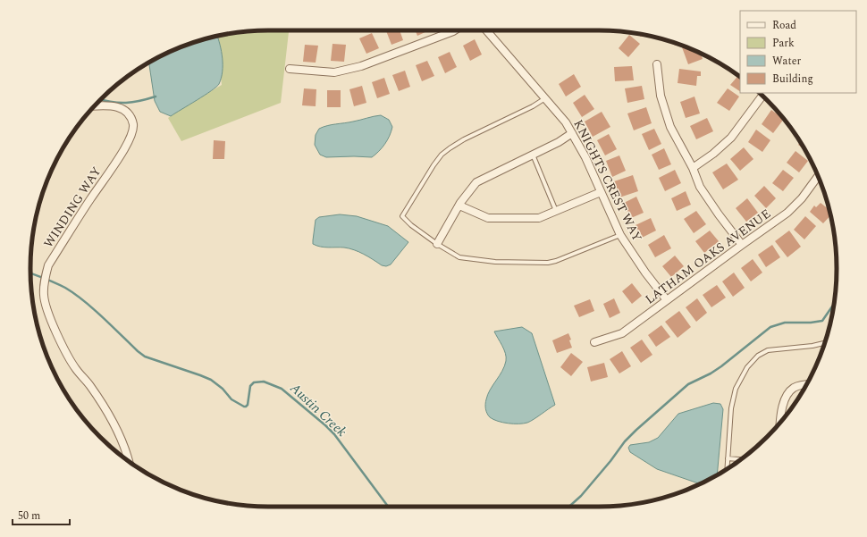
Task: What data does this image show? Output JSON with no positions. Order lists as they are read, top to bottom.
{
  "streets": {
    "street": ["KNIGHTS CREST WAY", "WINDING WAY", "LATHAM OAKS AVENUE"]
  },
  "crossings": [
    ["KNIGHTS CREST WAY", "LATHAM OAKS AVENUE"]
  ],
  "water": ["Austin Creek"],
  "legend": [
    "Road",
    "Park",
    "Water",
    "Building"
  ],
  "scale_bar": "50 m"
}
